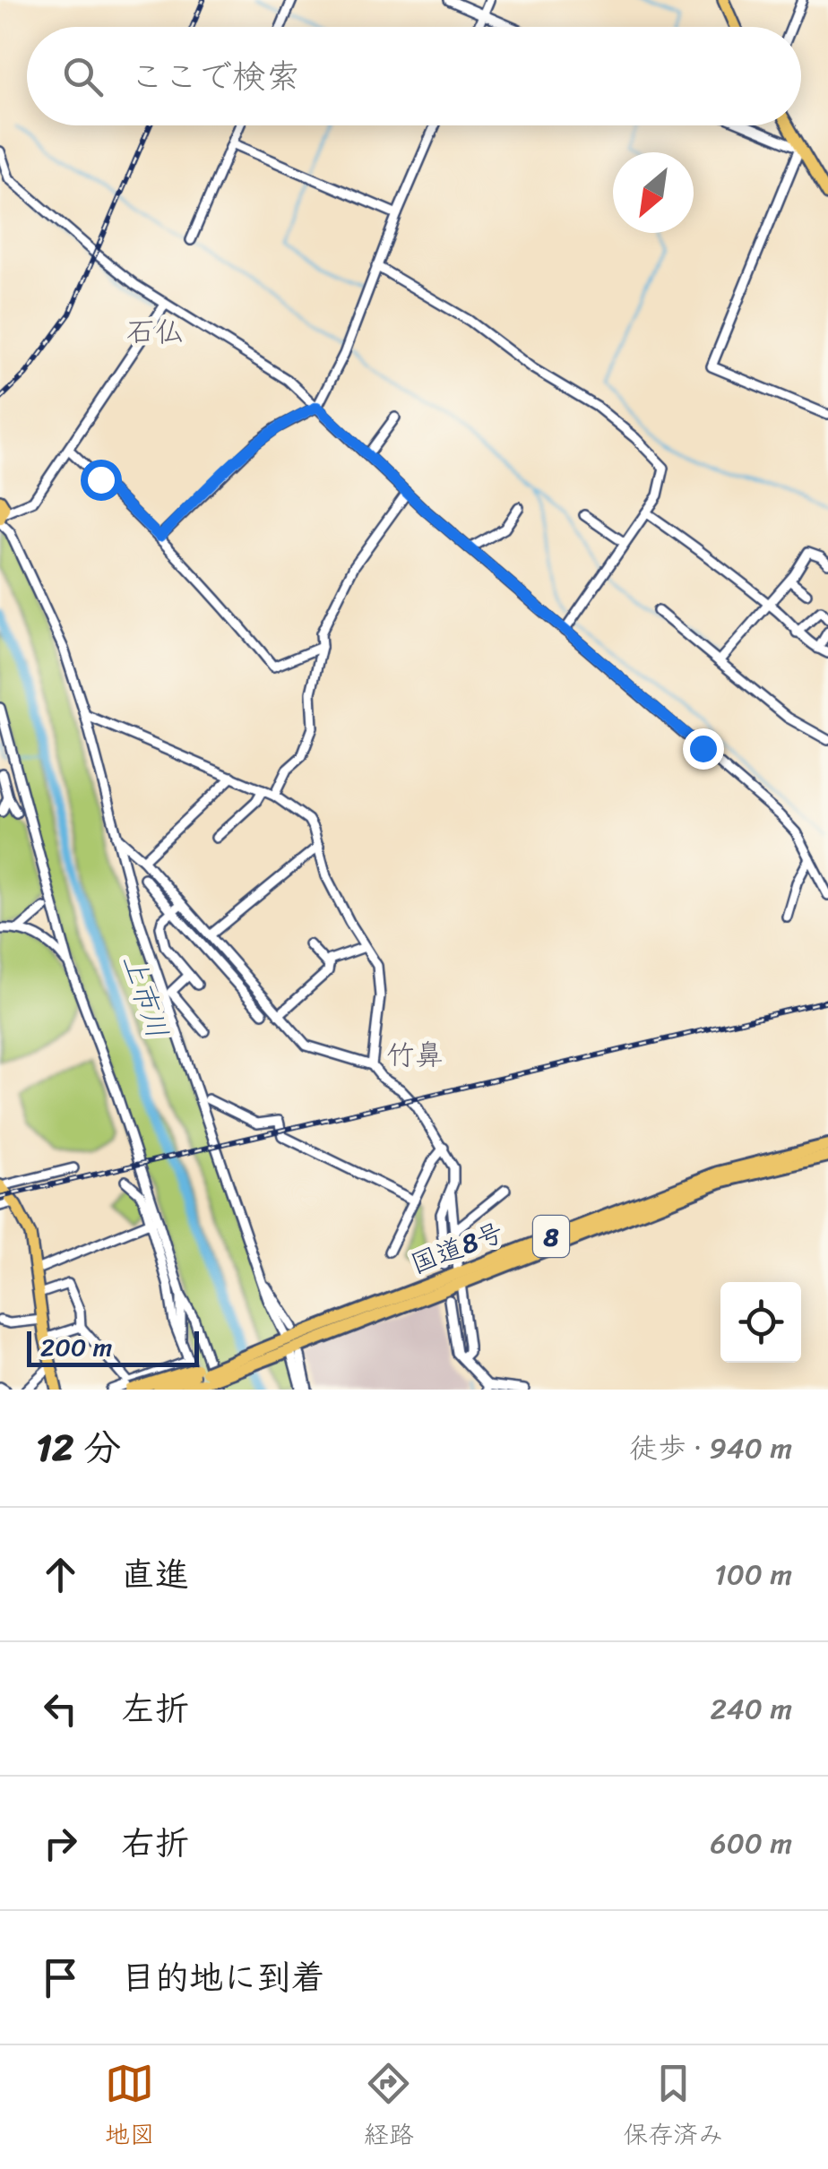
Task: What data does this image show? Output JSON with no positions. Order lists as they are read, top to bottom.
{
  "streets": {
    "highway": ["8", "国道8号"]
  },
  "crossings": [
    ["8", "国道8号"]
  ],
  "districts": ["石仏", "竹鼻"],
  "water": ["上市川"],
  "scale_bar": "200 m",
  "north": "bottom left",
  "page": {
    "search": "ここで検索",
    "scale": "200 m",
    "heading": ["12 分", "徒歩 · 940 m"],
    "list": [
      ["直進", "100 m"],
      ["左折", "240 m"],
      ["右折", "600 m"],
      "目的地に到着"
    ],
    "nav": ["地図", "経路", "保存済み"]
  }
}
